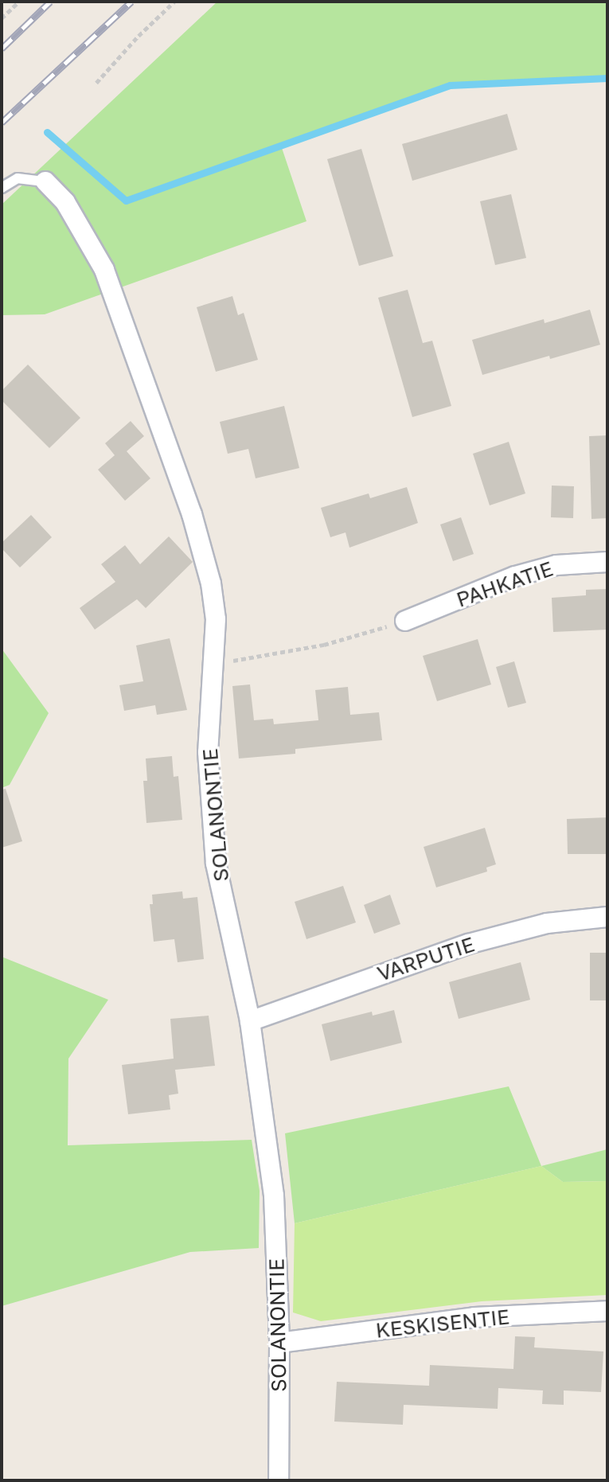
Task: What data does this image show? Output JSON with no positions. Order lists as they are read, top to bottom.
{
  "streets": {
    "street": [
      "PAHKATIE",
      "SOLANONTIE",
      "VARPUTIE",
      "KESKISENTIE"
    ]
  },
  "crossings": [
    ["SOLANONTIE", "VARPUTIE"],
    ["SOLANONTIE", "KESKISENTIE"]
  ]
}
